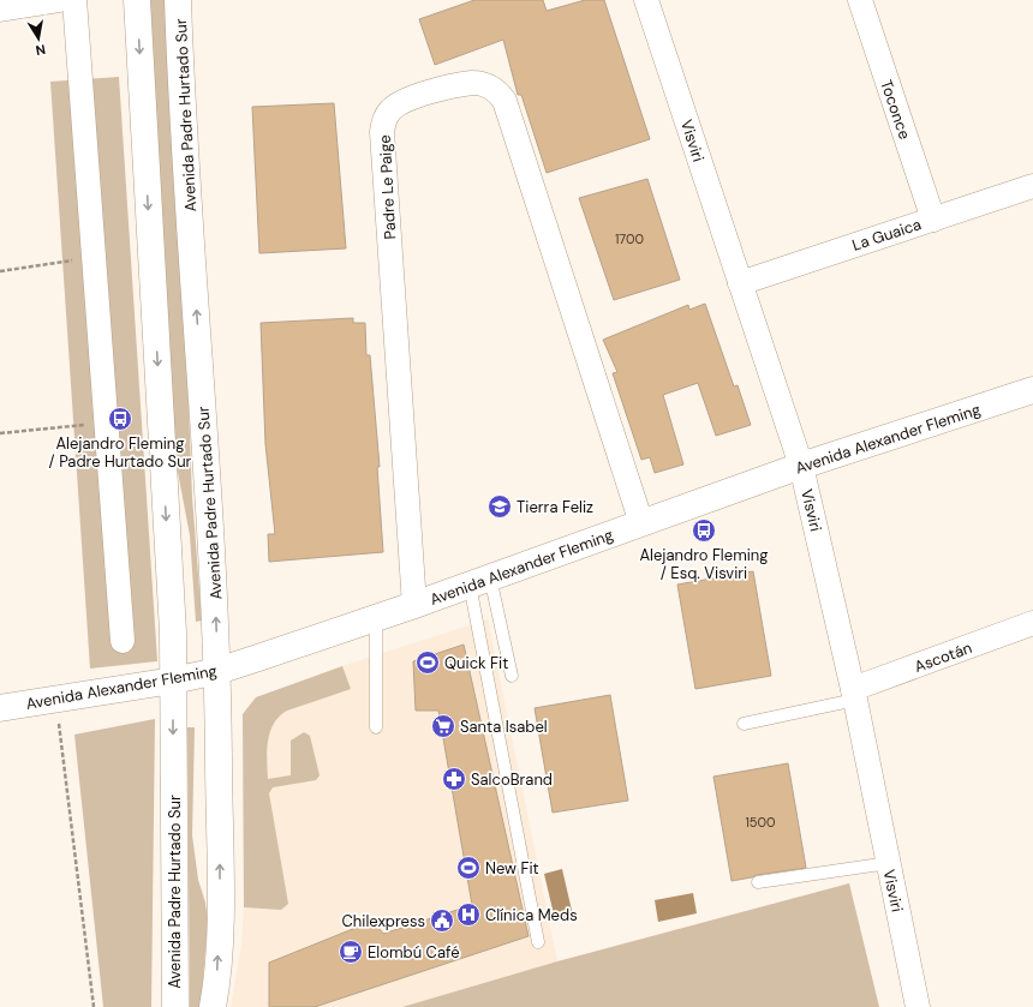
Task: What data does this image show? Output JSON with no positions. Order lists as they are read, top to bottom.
{
  "streets": {
    "main road": ["Avenida Padre Hurtado Sur", "Avenida Alexander Fleming"],
    "street": [
      "Toconce",
      "Visviri",
      "Padre Le Paige",
      "La Guaica",
      "Ascotán"
    ]
  },
  "crossings": [
    ["Toconce", "La Guaica"],
    ["Avenida Padre Hurtado Sur", "Avenida Alexander Fleming"],
    ["Visviri", "La Guaica"],
    ["Visviri", "Avenida Alexander Fleming"],
    ["Visviri", "Ascotán"],
    ["Padre Le Paige", "Avenida Alexander Fleming"]
  ],
  "places": {
    "bus stop": ["Alejandro Fleming / Padre Hurtado Sur", "Alejandro Fleming / Esq. Visviri"],
    "school or university": ["Tierra Feliz"],
    "sports": ["Quick Fit", "New Fit"],
    "supermarket": ["Santa Isabel"],
    "pharmacy": ["SalcoBrand"],
    "hospital": ["Clínica Meds"],
    "public building": ["Chilexpress"],
    "cafe": ["Elombú Café"]
  },
  "house_numbers": ["1700", "1500"],
  "north": "bottom"
}
